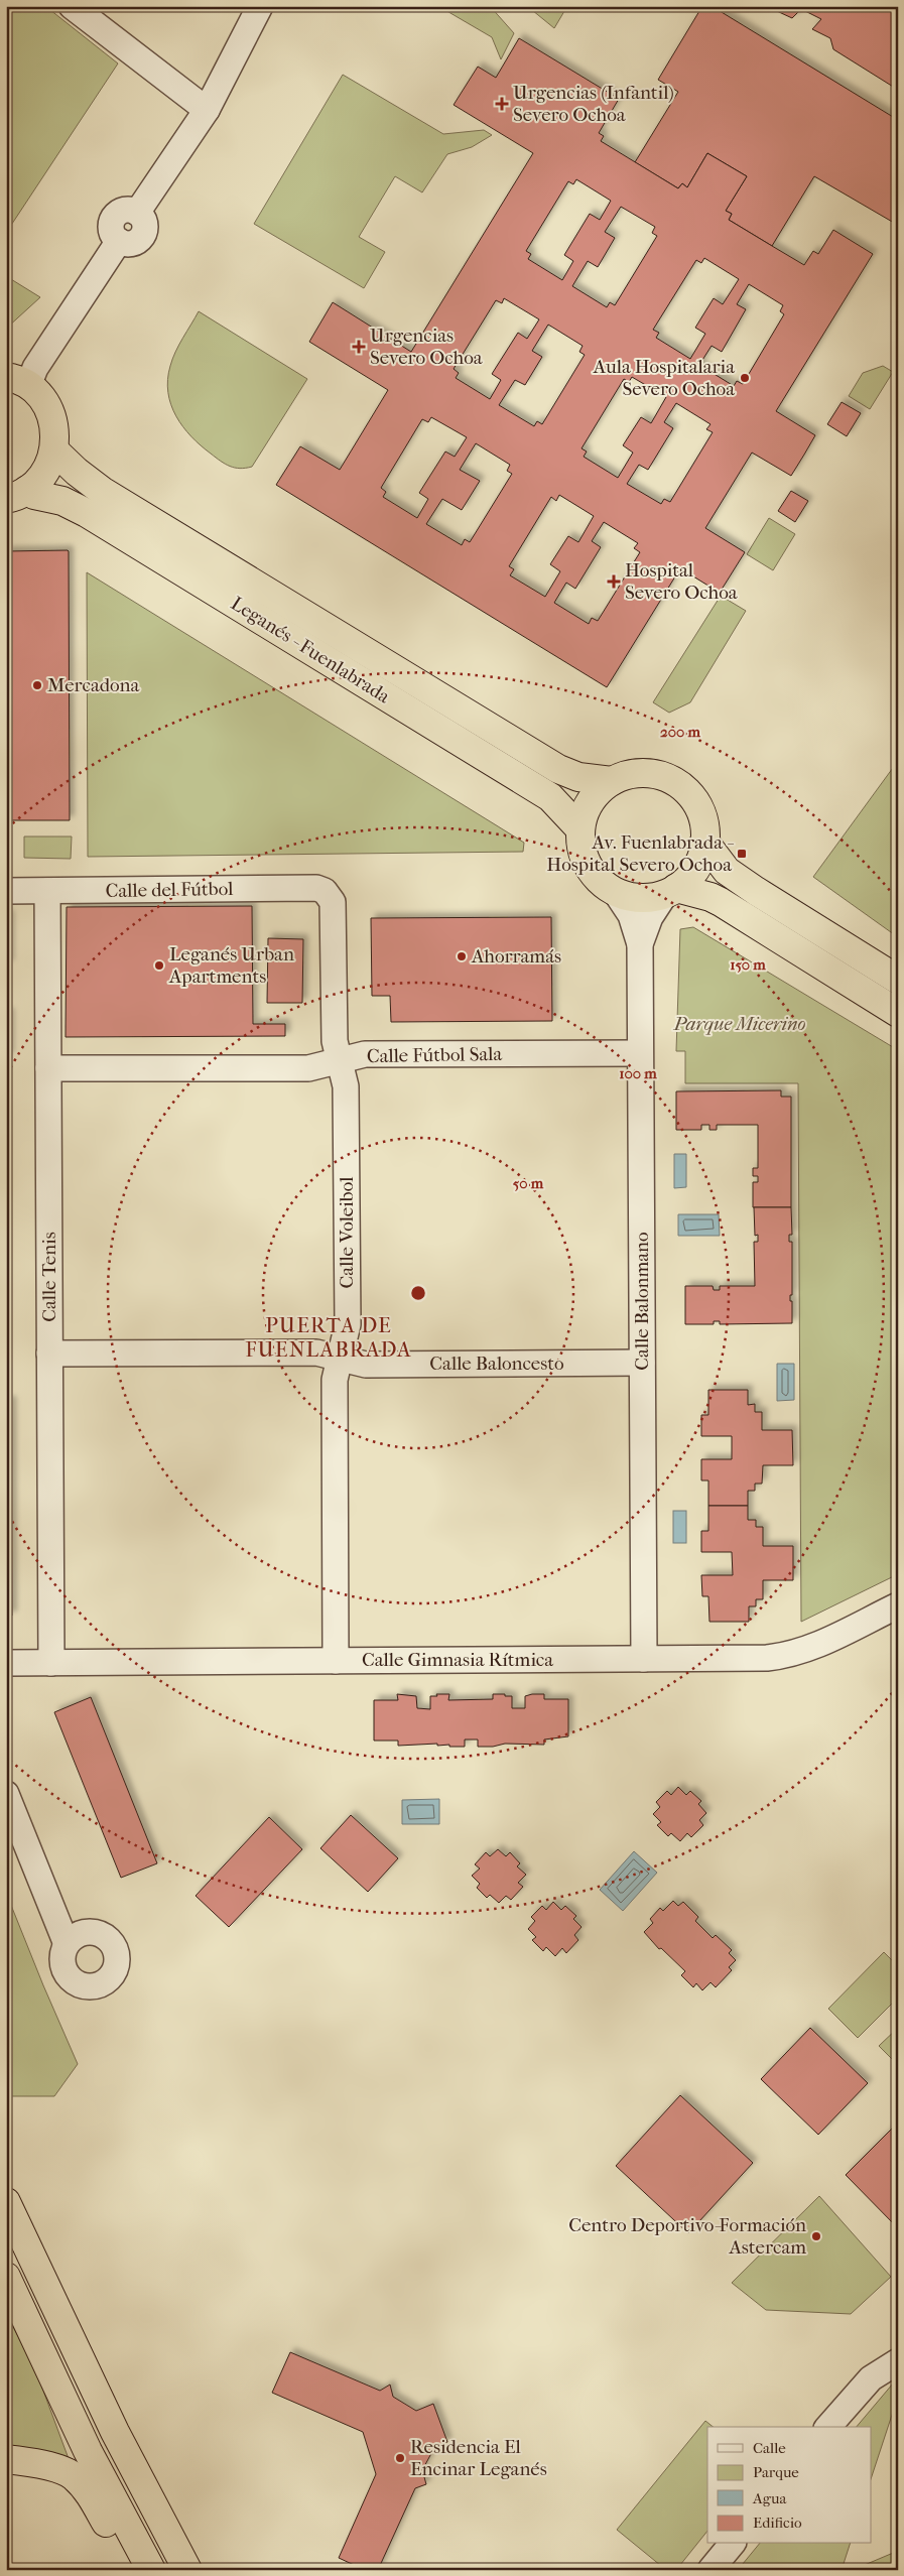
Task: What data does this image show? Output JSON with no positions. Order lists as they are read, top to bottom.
{
  "streets": {
    "highway": ["Leganés - Fuenlabrada"],
    "street": [
      "Calle del Fútbol",
      "Calle Fútbol Sala",
      "Calle Voleibol",
      "Calle Tenis",
      "Calle Balonmano",
      "Calle Baloncesto",
      "Calle Gimnasia Rítmica"
    ]
  },
  "crossings": [
    ["Leganés - Fuenlabrada", "Calle Balonmano"],
    ["Calle del Fútbol", "Calle Voleibol"],
    ["Calle del Fútbol", "Calle Tenis"],
    ["Calle Fútbol Sala", "Calle Voleibol"],
    ["Calle Fútbol Sala", "Calle Tenis"],
    ["Calle Fútbol Sala", "Calle Balonmano"],
    ["Calle Voleibol", "Calle Baloncesto"],
    ["Calle Voleibol", "Calle Gimnasia Rítmica"],
    ["Calle Tenis", "Calle Baloncesto"],
    ["Calle Tenis", "Calle Gimnasia Rítmica"],
    ["Calle Balonmano", "Calle Baloncesto"],
    ["Calle Balonmano", "Calle Gimnasia Rítmica"]
  ],
  "districts": ["PUERTA DE FUENLABRADA"],
  "parks": ["Parque Micerino"],
  "places": {
    "health": ["Urgencias (Infantil) Severo Ochoa", "Urgencias Severo Ochoa", "Hospital Severo Ochoa"],
    "other": [
      "Aula Hospitalaria Severo Ochoa",
      "Mercadona",
      "Ahorramás",
      "Leganés Urban Apartments",
      "Centro Deportivo-Formación Astercam",
      "Residencia El Encinar Leganés"
    ],
    "transit": ["Av. Fuenlabrada - Hospital Severo Ochoa"]
  },
  "legend": [
    "Calle",
    "Parque",
    "Agua",
    "Edificio"
  ],
  "rings": [
    "200 m",
    "150 m",
    "100 m",
    "50 m"
  ]
}
